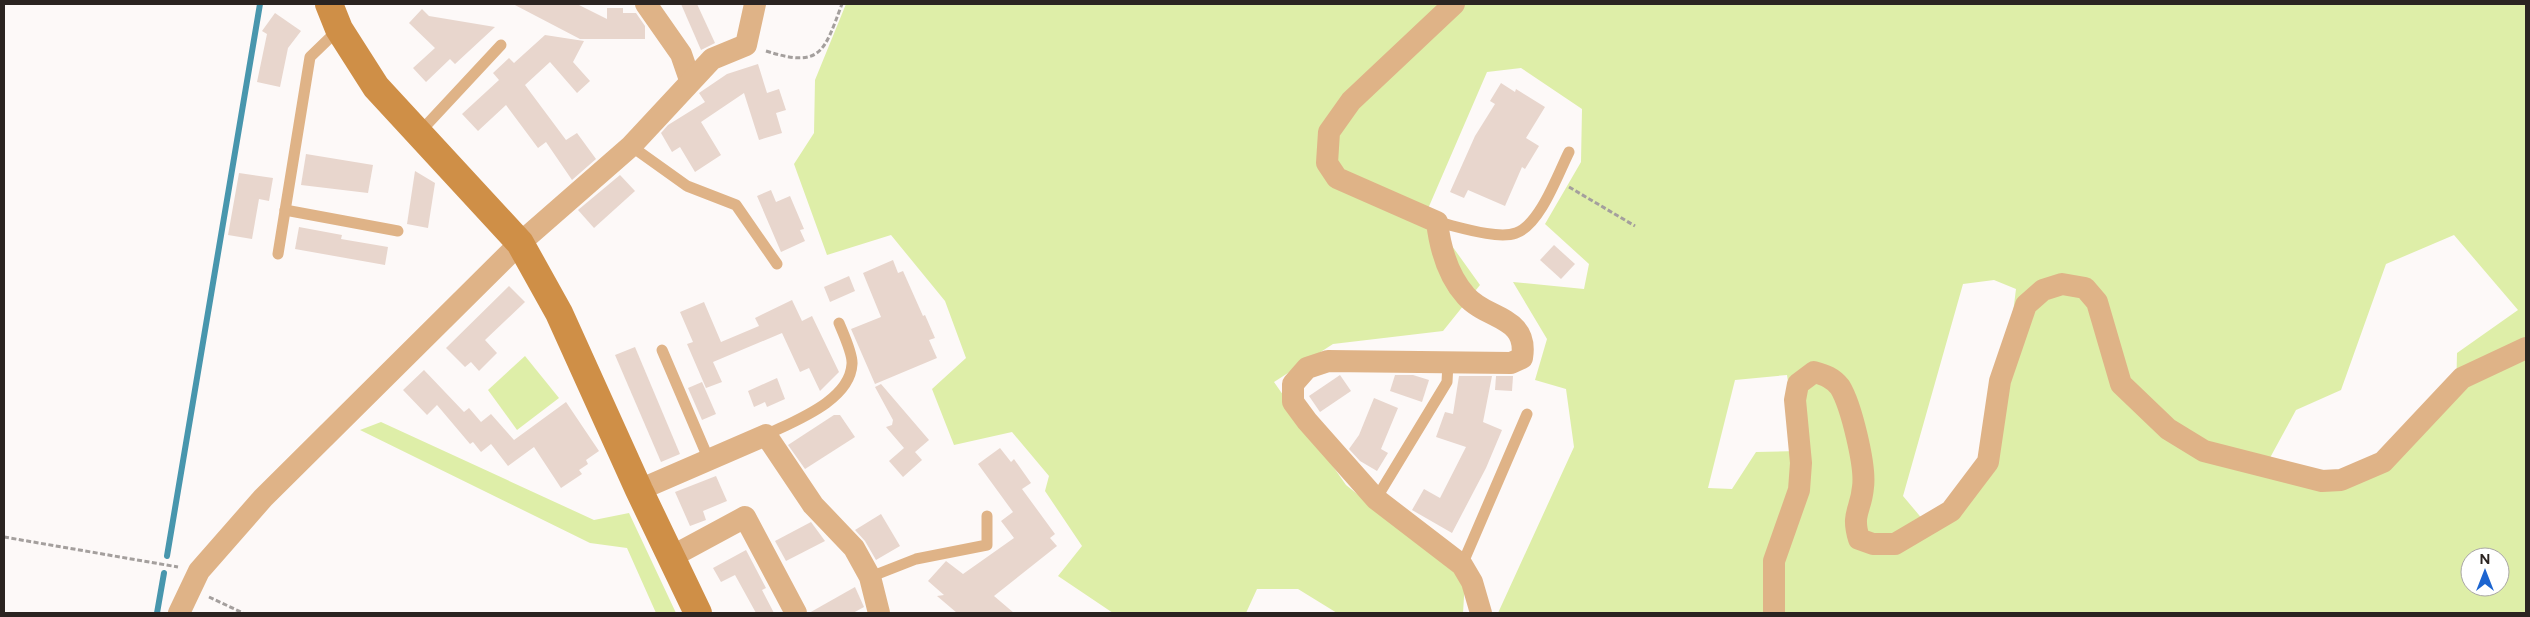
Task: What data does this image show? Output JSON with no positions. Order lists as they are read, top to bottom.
{
  "north": "top"
}
